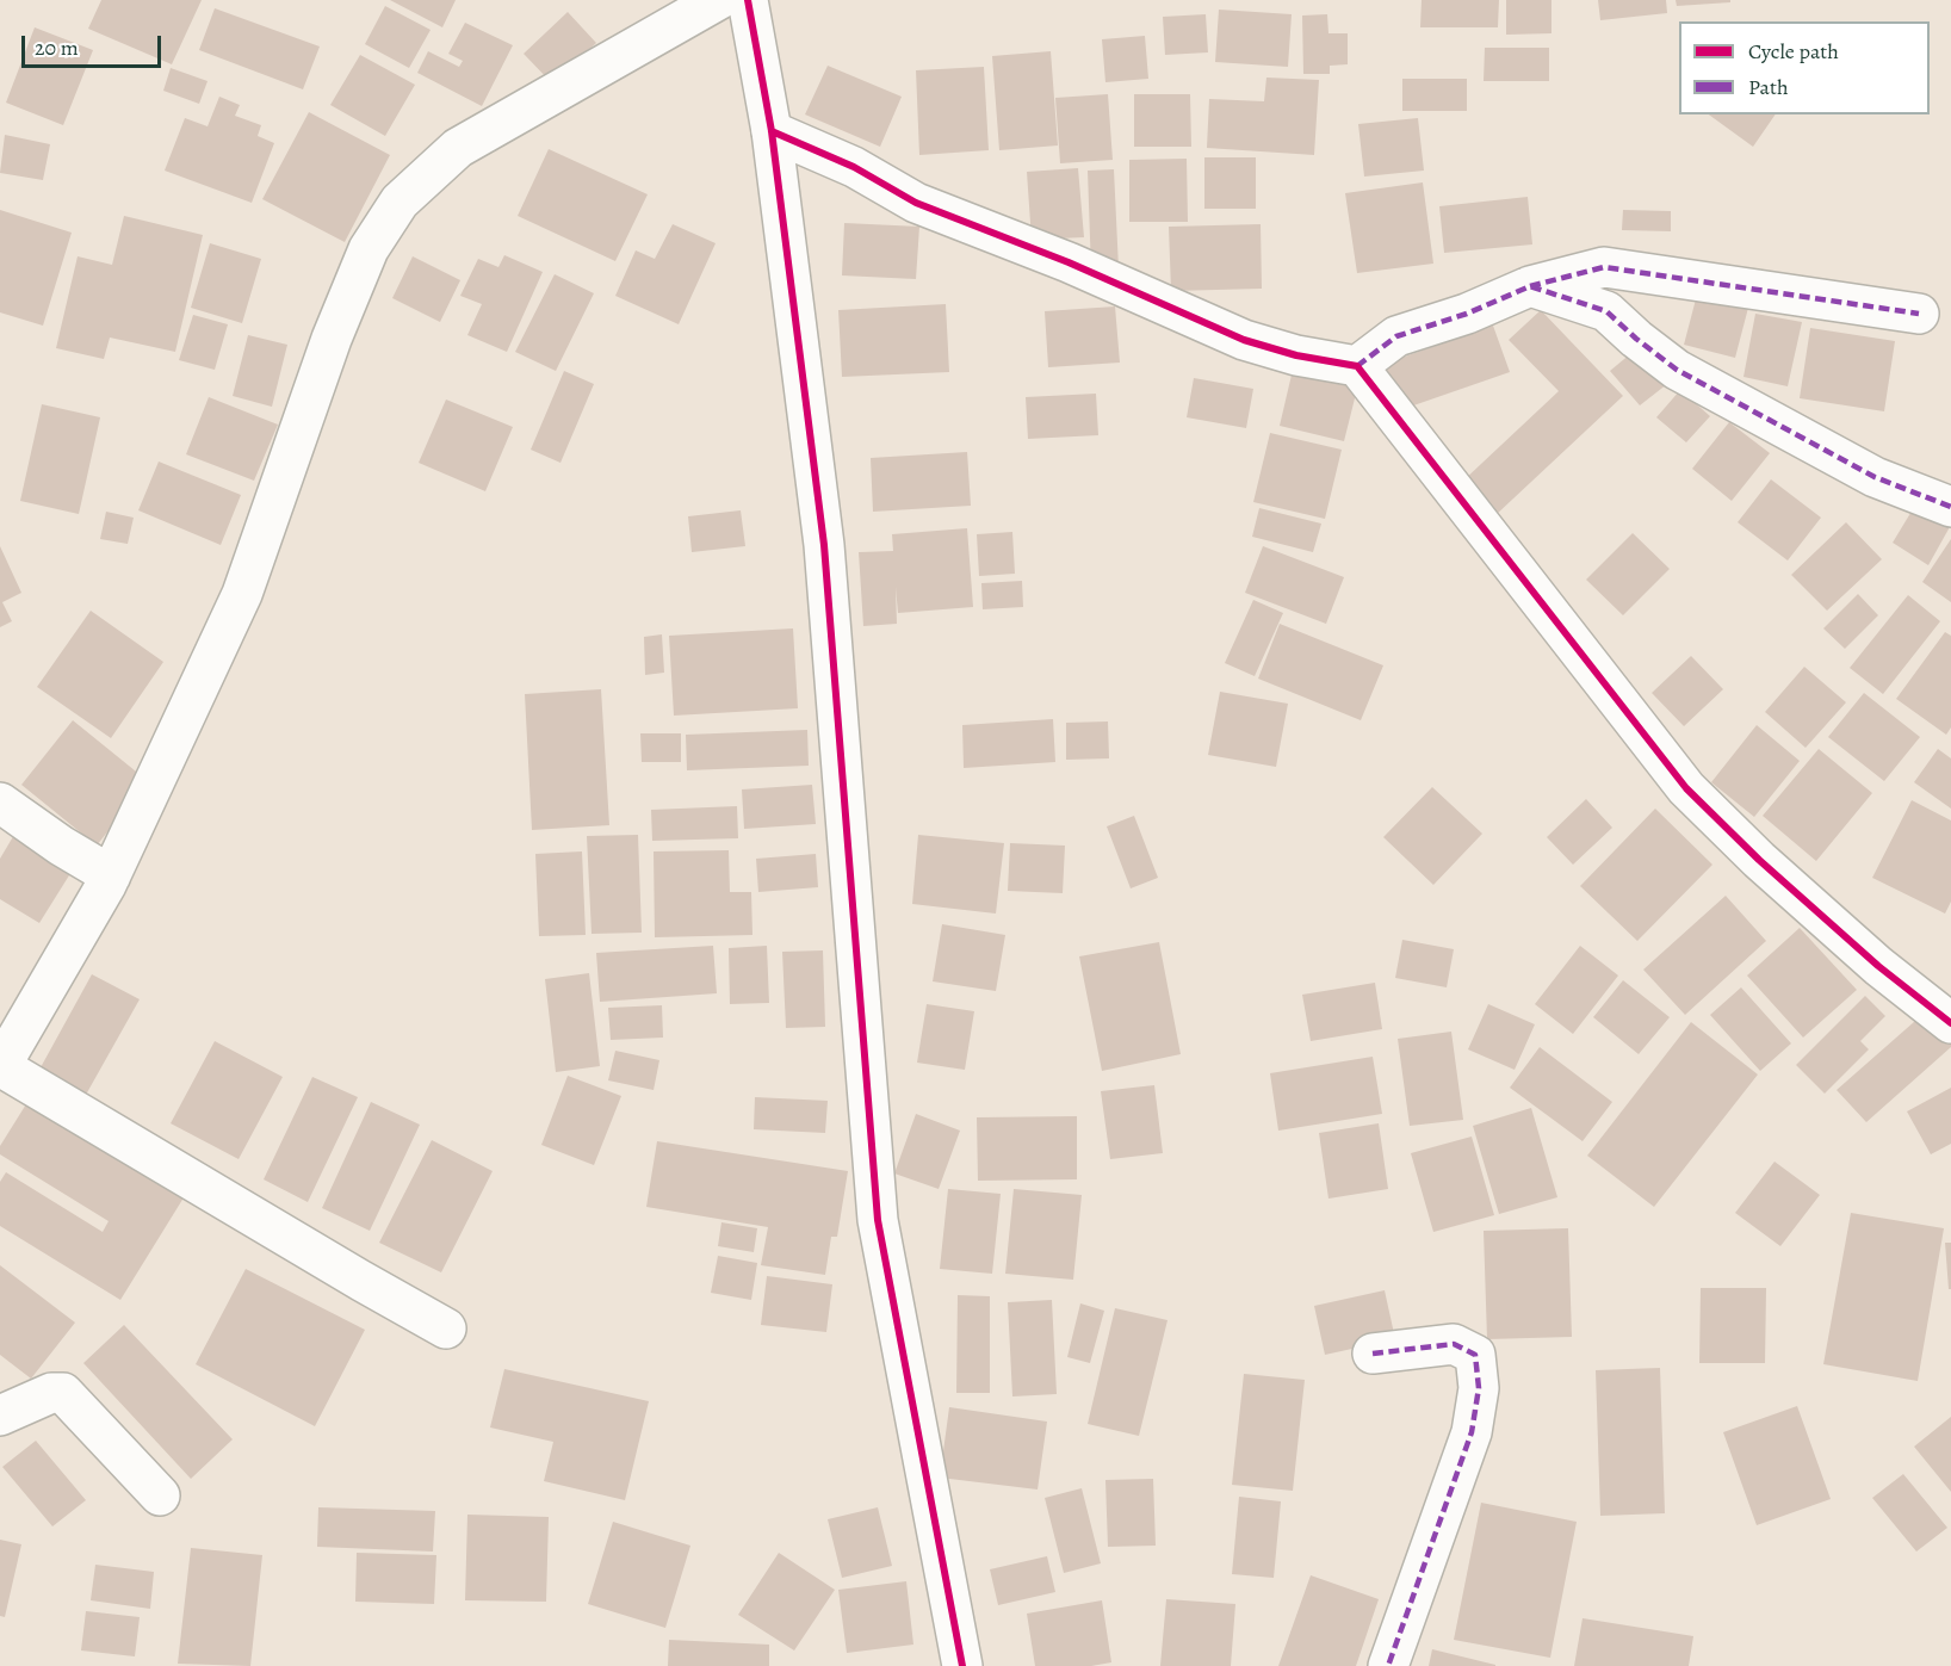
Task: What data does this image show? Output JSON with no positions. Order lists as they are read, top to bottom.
{
  "legend": ["Cycle path", "Path"],
  "scale_bar": "20 m"
}
